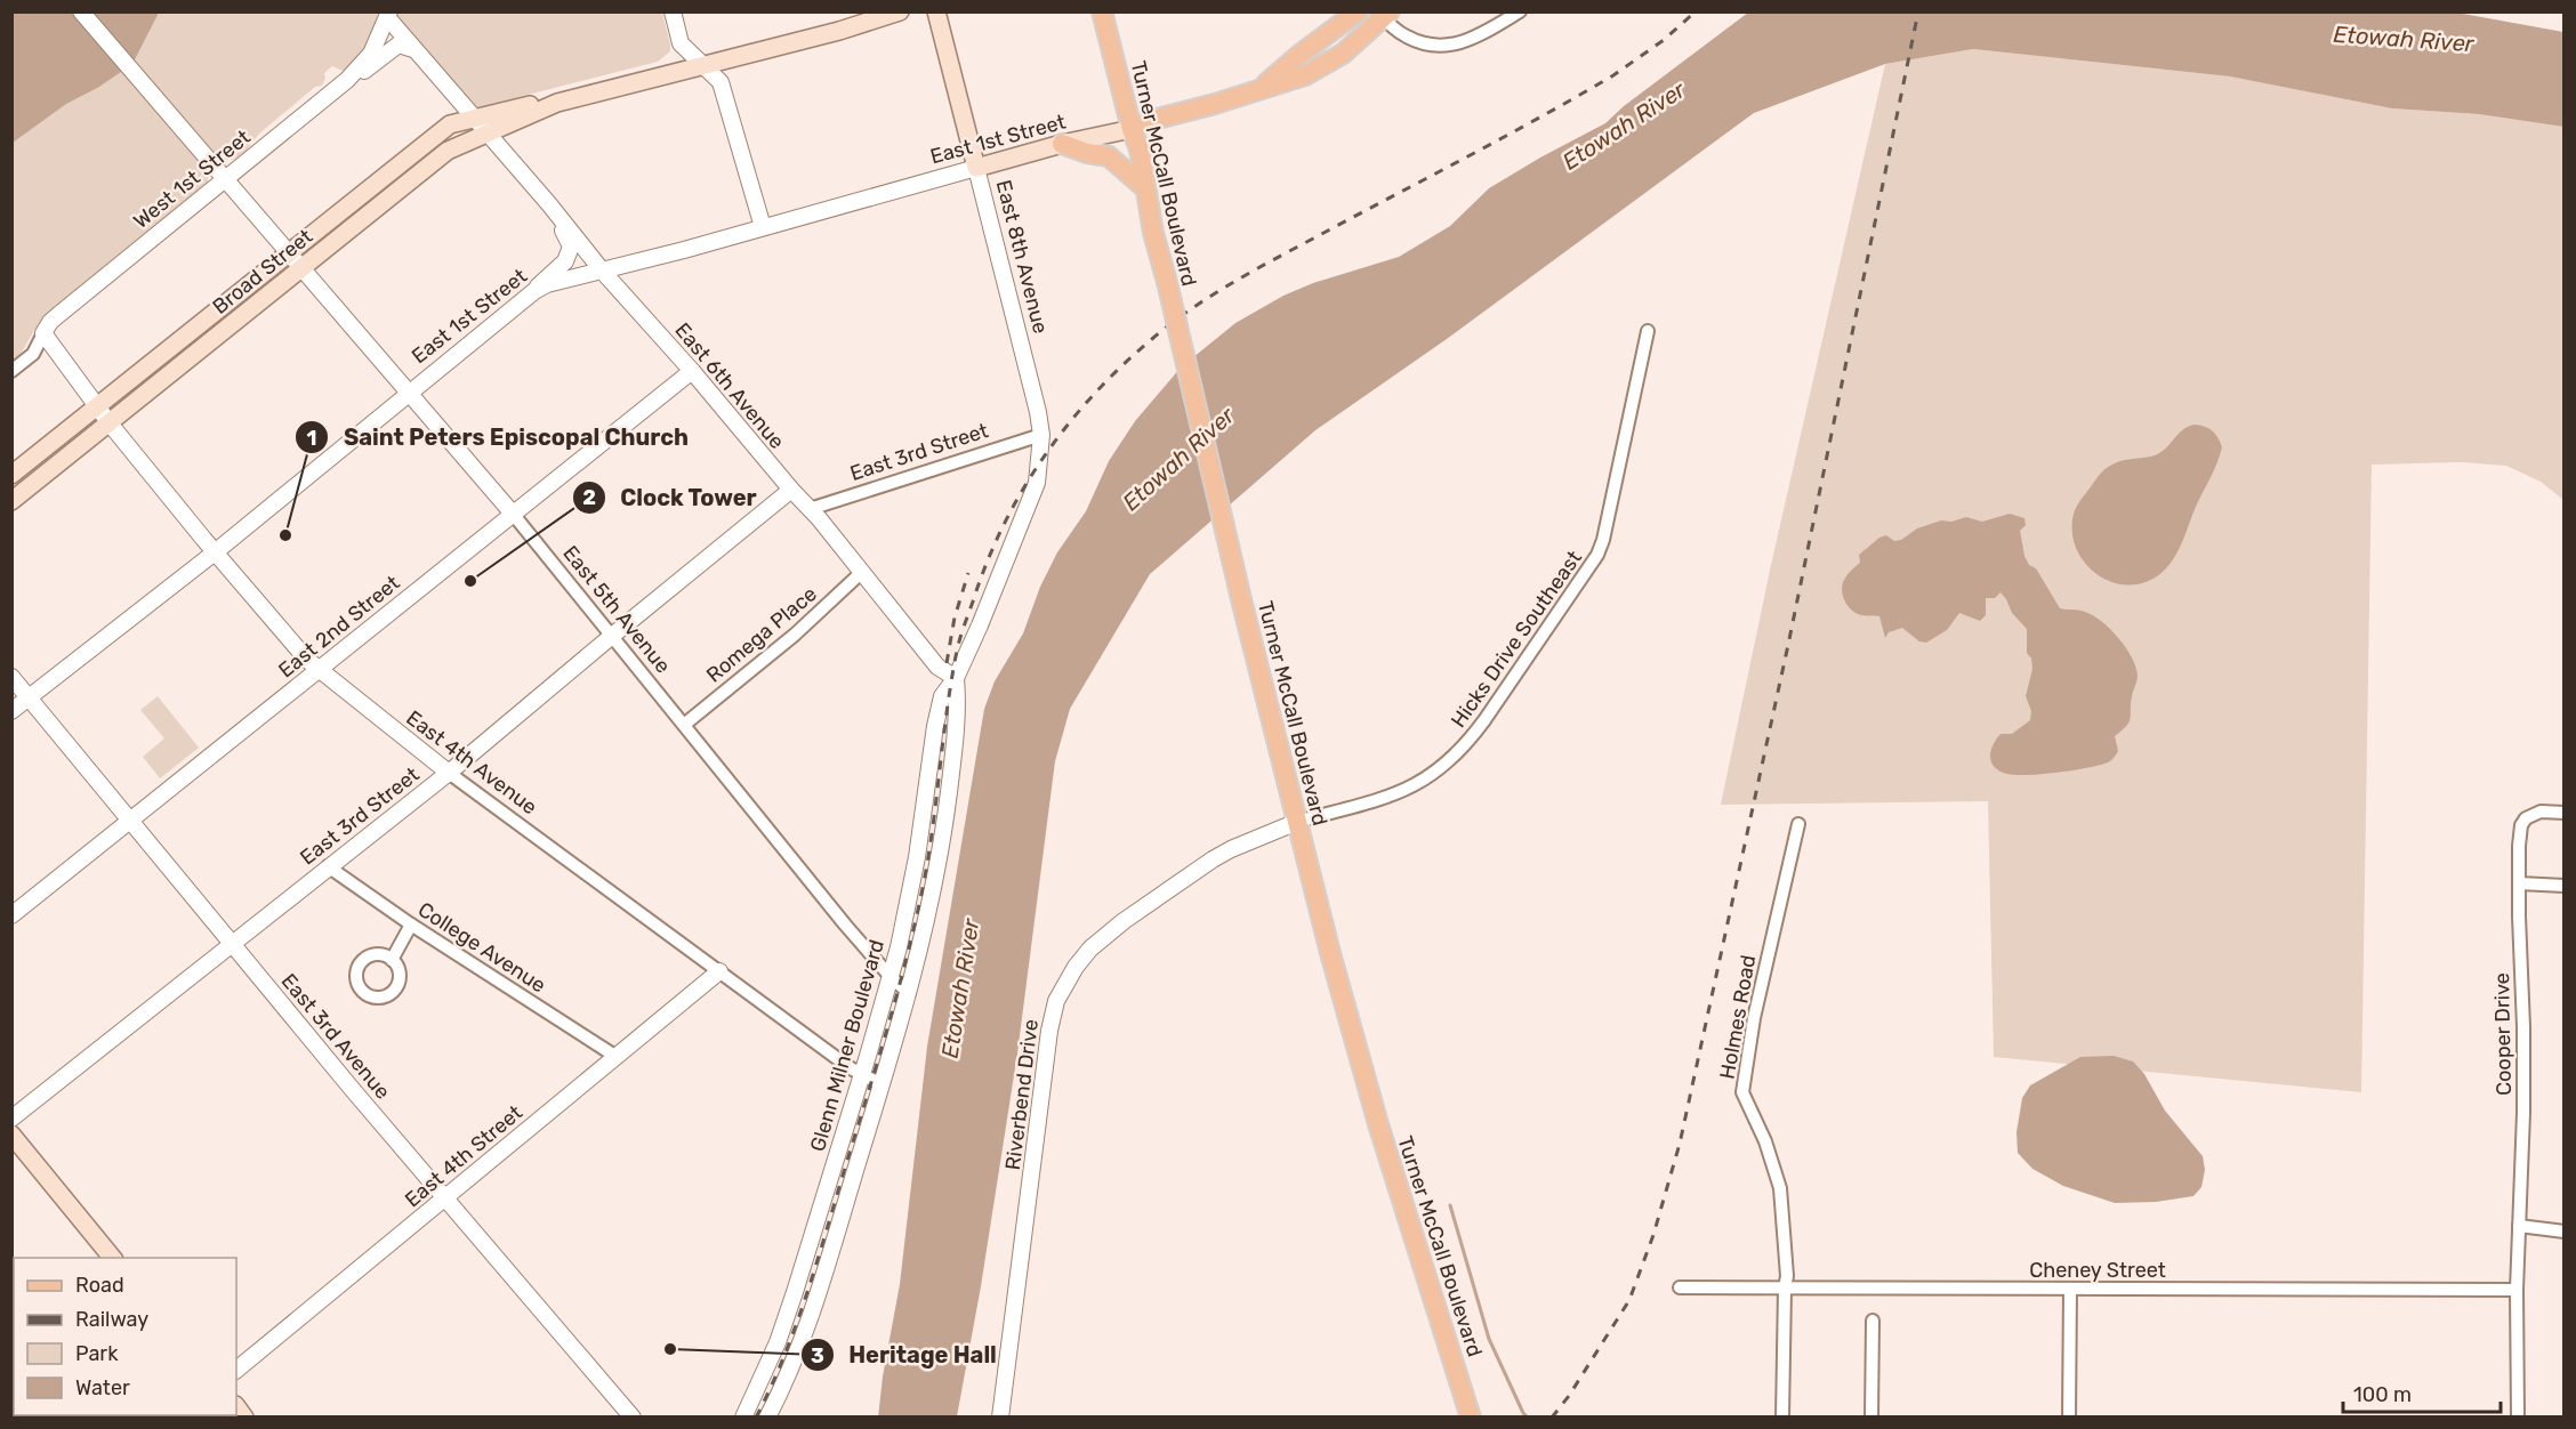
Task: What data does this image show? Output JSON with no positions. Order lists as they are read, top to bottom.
{
  "streets": {
    "main road": [
      "East 1st Street",
      "Turner McCall Boulevard",
      "East 8th Avenue",
      "Broad Street"
    ],
    "street": [
      "West 1st Street",
      "East 6th Avenue",
      "East 3rd Street",
      "East 5th Avenue",
      "East 2nd Street",
      "Romega Place",
      "Hicks Drive Southeast",
      "East 4th Avenue",
      "College Avenue",
      "Holmes Road",
      "Cooper Drive",
      "East 3rd Avenue",
      "Glenn Milner Boulevard",
      "Riverbend Drive",
      "East 4th Street",
      "Cheney Street"
    ]
  },
  "crossings": [
    ["East 1st Street", "Turner McCall Boulevard"],
    ["East 1st Street", "East 8th Avenue"],
    ["East 1st Street", "East 6th Avenue"],
    ["East 1st Street", "East 5th Avenue"],
    ["East 1st Street", "East 4th Avenue"],
    ["East 1st Street", "East 3rd Avenue"],
    ["Turner McCall Boulevard", "Hicks Drive Southeast"],
    ["Turner McCall Boulevard", "Riverbend Drive"],
    ["West 1st Street", "East 6th Avenue"],
    ["West 1st Street", "East 5th Avenue"],
    ["West 1st Street", "East 4th Avenue"],
    ["East 8th Avenue", "East 3rd Street"],
    ["East 8th Avenue", "Glenn Milner Boulevard"],
    ["Broad Street", "East 6th Avenue"],
    ["Broad Street", "East 5th Avenue"],
    ["Broad Street", "East 4th Avenue"],
    ["East 6th Avenue", "East 3rd Street"],
    ["East 6th Avenue", "East 2nd Street"],
    ["East 6th Avenue", "Romega Place"],
    ["East 6th Avenue", "Glenn Milner Boulevard"],
    ["East 3rd Street", "East 5th Avenue"],
    ["East 3rd Street", "East 4th Avenue"],
    ["East 3rd Street", "College Avenue"],
    ["East 3rd Street", "East 3rd Avenue"],
    ["East 3rd Street", "Glenn Milner Boulevard"],
    ["East 5th Avenue", "East 2nd Street"],
    ["East 5th Avenue", "Romega Place"],
    ["East 5th Avenue", "Glenn Milner Boulevard"],
    ["East 2nd Street", "East 4th Avenue"],
    ["East 2nd Street", "East 3rd Avenue"],
    ["Hicks Drive Southeast", "Riverbend Drive"],
    ["East 4th Avenue", "Glenn Milner Boulevard"],
    ["East 4th Avenue", "East 4th Street"],
    ["College Avenue", "East 4th Street"],
    ["Holmes Road", "Cheney Street"],
    ["Cooper Drive", "Cheney Street"],
    ["East 3rd Avenue", "East 4th Street"]
  ],
  "water": ["Etowah River"],
  "places": ["Saint Peters Episcopal Church", "Clock Tower", "Heritage Hall"],
  "legend": [
    "Road",
    "Railway",
    "Park",
    "Water"
  ],
  "scale_bar": "100 m"
}
